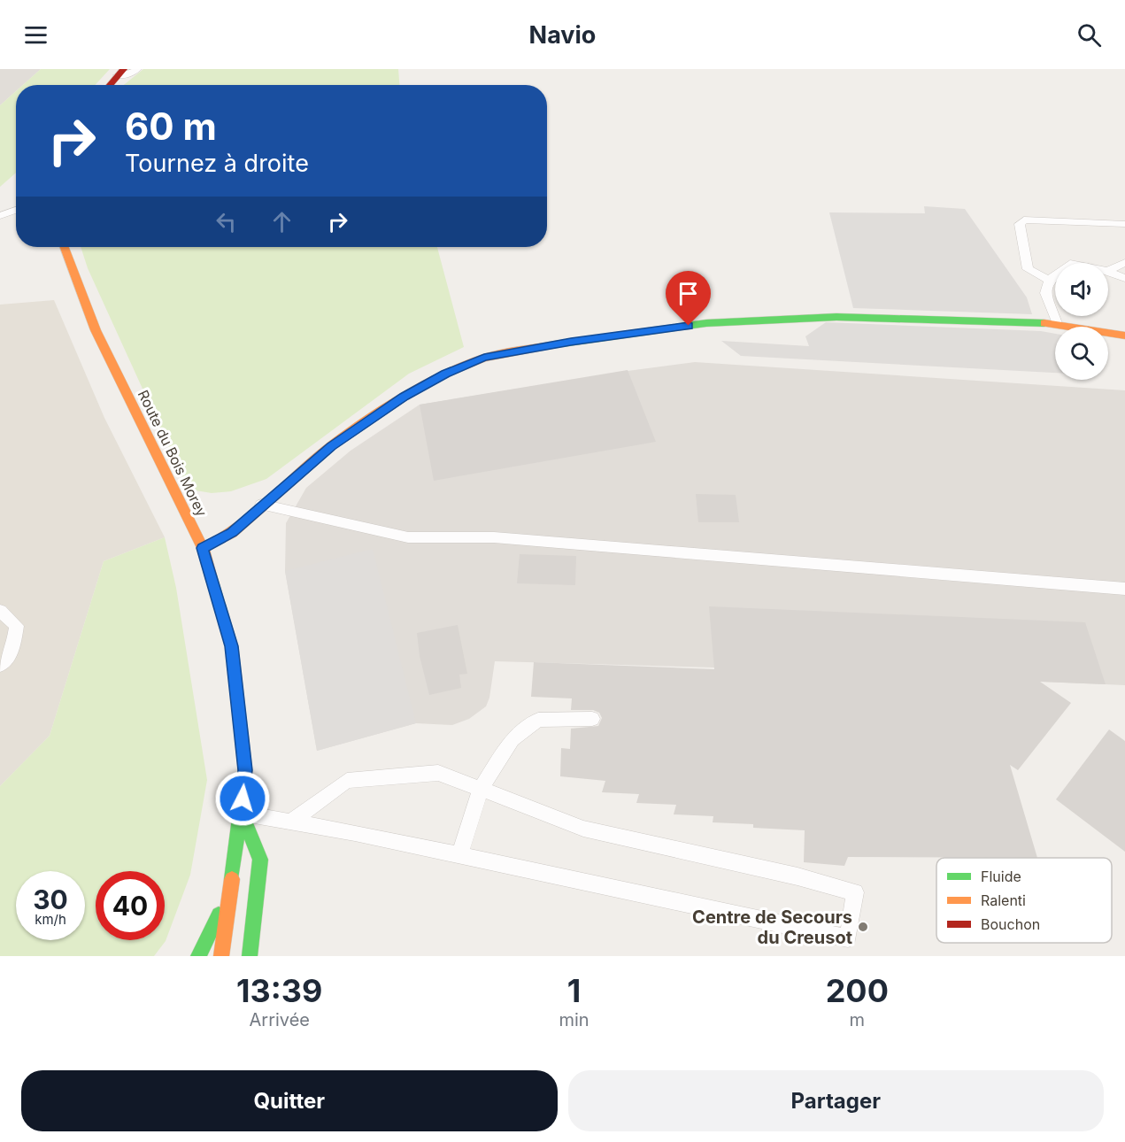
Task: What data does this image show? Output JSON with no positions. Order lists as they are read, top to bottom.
{
  "streets": {
    "street": ["Route du Bois Morey"]
  },
  "places": ["Centre de Secours du Creusot"],
  "legend": ["Fluide", "Ralenti", "Bouchon"],
  "page": {
    "header": "Navio",
    "turn": ["60 m", "Tournez à droite"],
    "speed": "30 km/h",
    "limit": "40",
    "eta": [
      "13:39",
      "Arrivée",
      "1",
      "min",
      "200",
      "m"
    ],
    "buttons": ["Quitter", "Partager"]
  }
}
